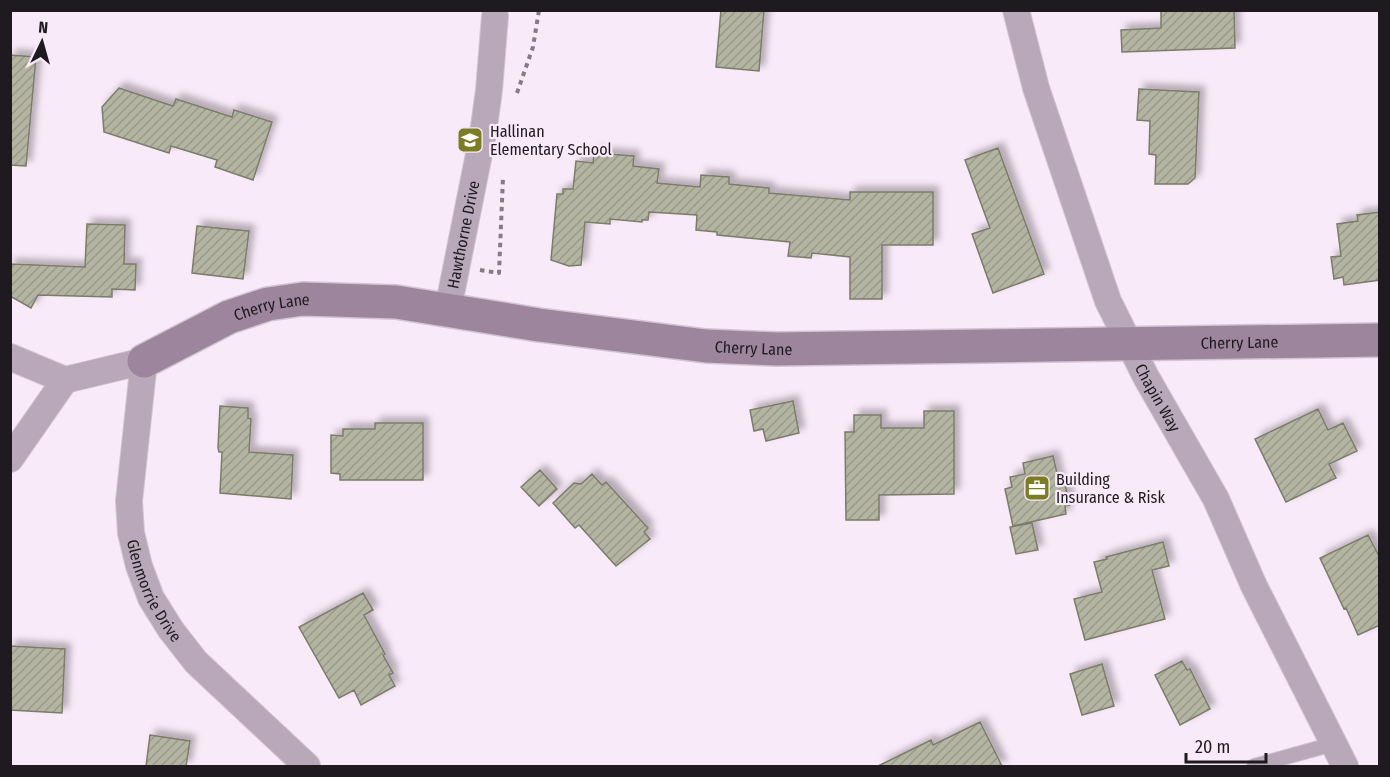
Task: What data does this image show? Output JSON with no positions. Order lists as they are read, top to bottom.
{
  "streets": {
    "street": [
      "Hawthorne Drive",
      "Cherry Lane",
      "Chapin Way",
      "Glenmorrie Drive"
    ]
  },
  "crossings": [
    ["Hawthorne Drive", "Cherry Lane"],
    ["Cherry Lane", "Chapin Way"],
    ["Cherry Lane", "Glenmorrie Drive"]
  ],
  "places": {
    "school or university": ["Hallinan Elementary School"],
    "office": ["Building Insurance & Risk"]
  },
  "scale_bar": "20 m",
  "north": "top"
}
